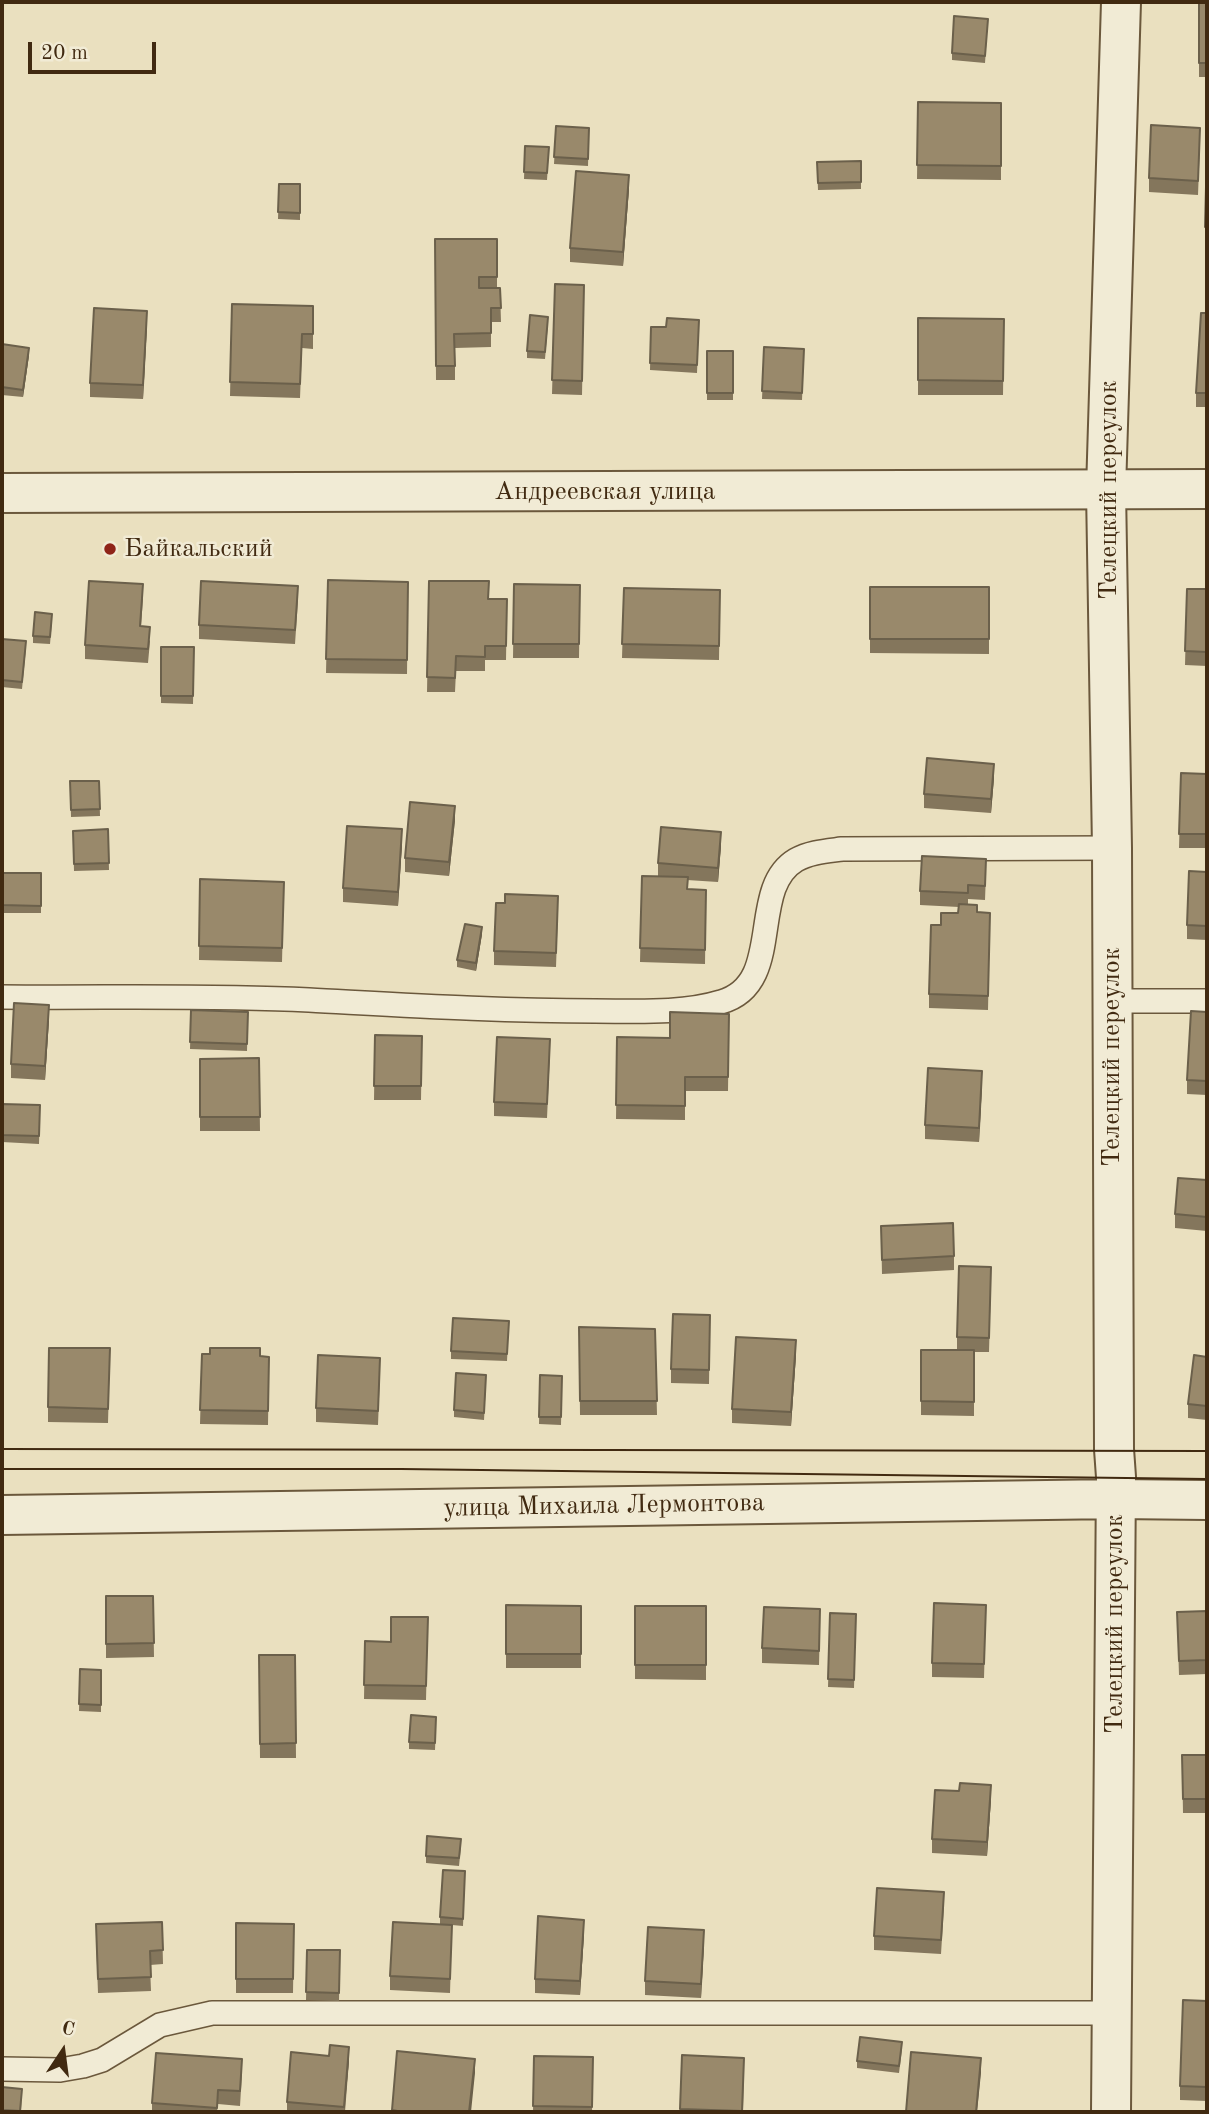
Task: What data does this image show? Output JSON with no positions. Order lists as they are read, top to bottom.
{
  "streets": {
    "street": ["Телецкий переулок", "Андреевская улица", "улица Михаила Лермонтова"]
  },
  "crossings": [
    ["Телецкий переулок", "Андреевская улица"],
    ["Телецкий переулок", "улица Михаила Лермонтова"]
  ],
  "places": ["Байкальский"],
  "scale_bar": "20 m",
  "north": "top"
}
